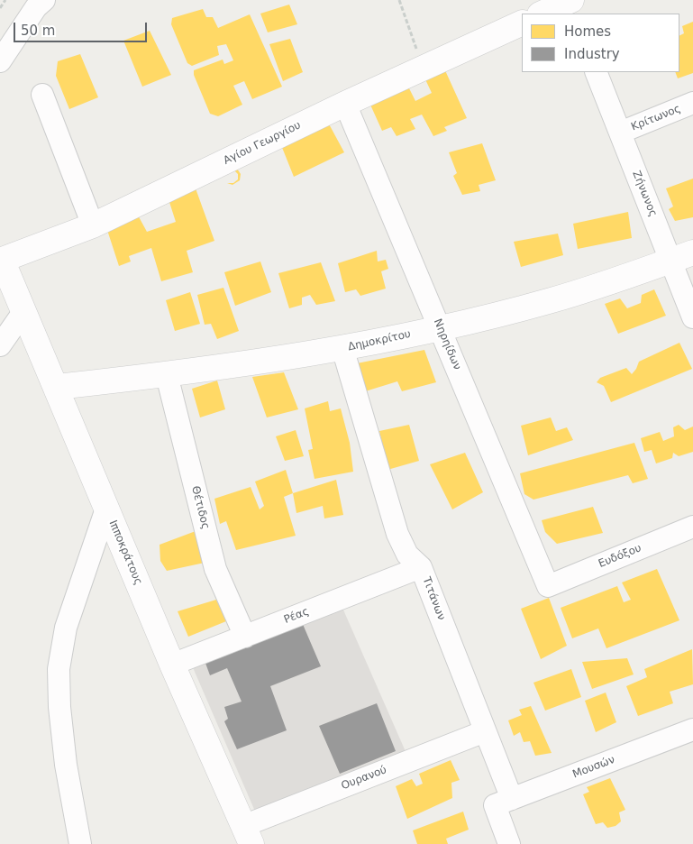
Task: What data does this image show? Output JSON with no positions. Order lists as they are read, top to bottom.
{
  "streets": {
    "street": [
      "Κρίτωνος",
      "Αγίου Γεωργίου",
      "Ζήνωνος",
      "Δημοκρίτου",
      "Νηρηίδων",
      "Θέτιδος",
      "Ιπποκράτους",
      "Ευδόξου",
      "Τιτάνων",
      "Ρέας",
      "Μουσών",
      "Ουρανού"
    ]
  },
  "crossings": [
    ["Κρίτωνος", "Ζήνωνος"],
    ["Αγίου Γεωργίου", "Νηρηίδων"],
    ["Αγίου Γεωργίου", "Ιπποκράτους"],
    ["Ζήνωνος", "Δημοκρίτου"],
    ["Δημοκρίτου", "Νηρηίδων"],
    ["Δημοκρίτου", "Θέτιδος"],
    ["Δημοκρίτου", "Ιπποκράτους"],
    ["Δημοκρίτου", "Τιτάνων"],
    ["Νηρηίδων", "Ευδόξου"],
    ["Θέτιδος", "Ρέας"],
    ["Ιπποκράτους", "Ρέας"],
    ["Ιπποκράτους", "Ουρανού"],
    ["Τιτάνων", "Ρέας"],
    ["Τιτάνων", "Μουσών"],
    ["Τιτάνων", "Ουρανού"]
  ],
  "legend": ["Homes", "Industry"],
  "scale_bar": "50 m"
}
